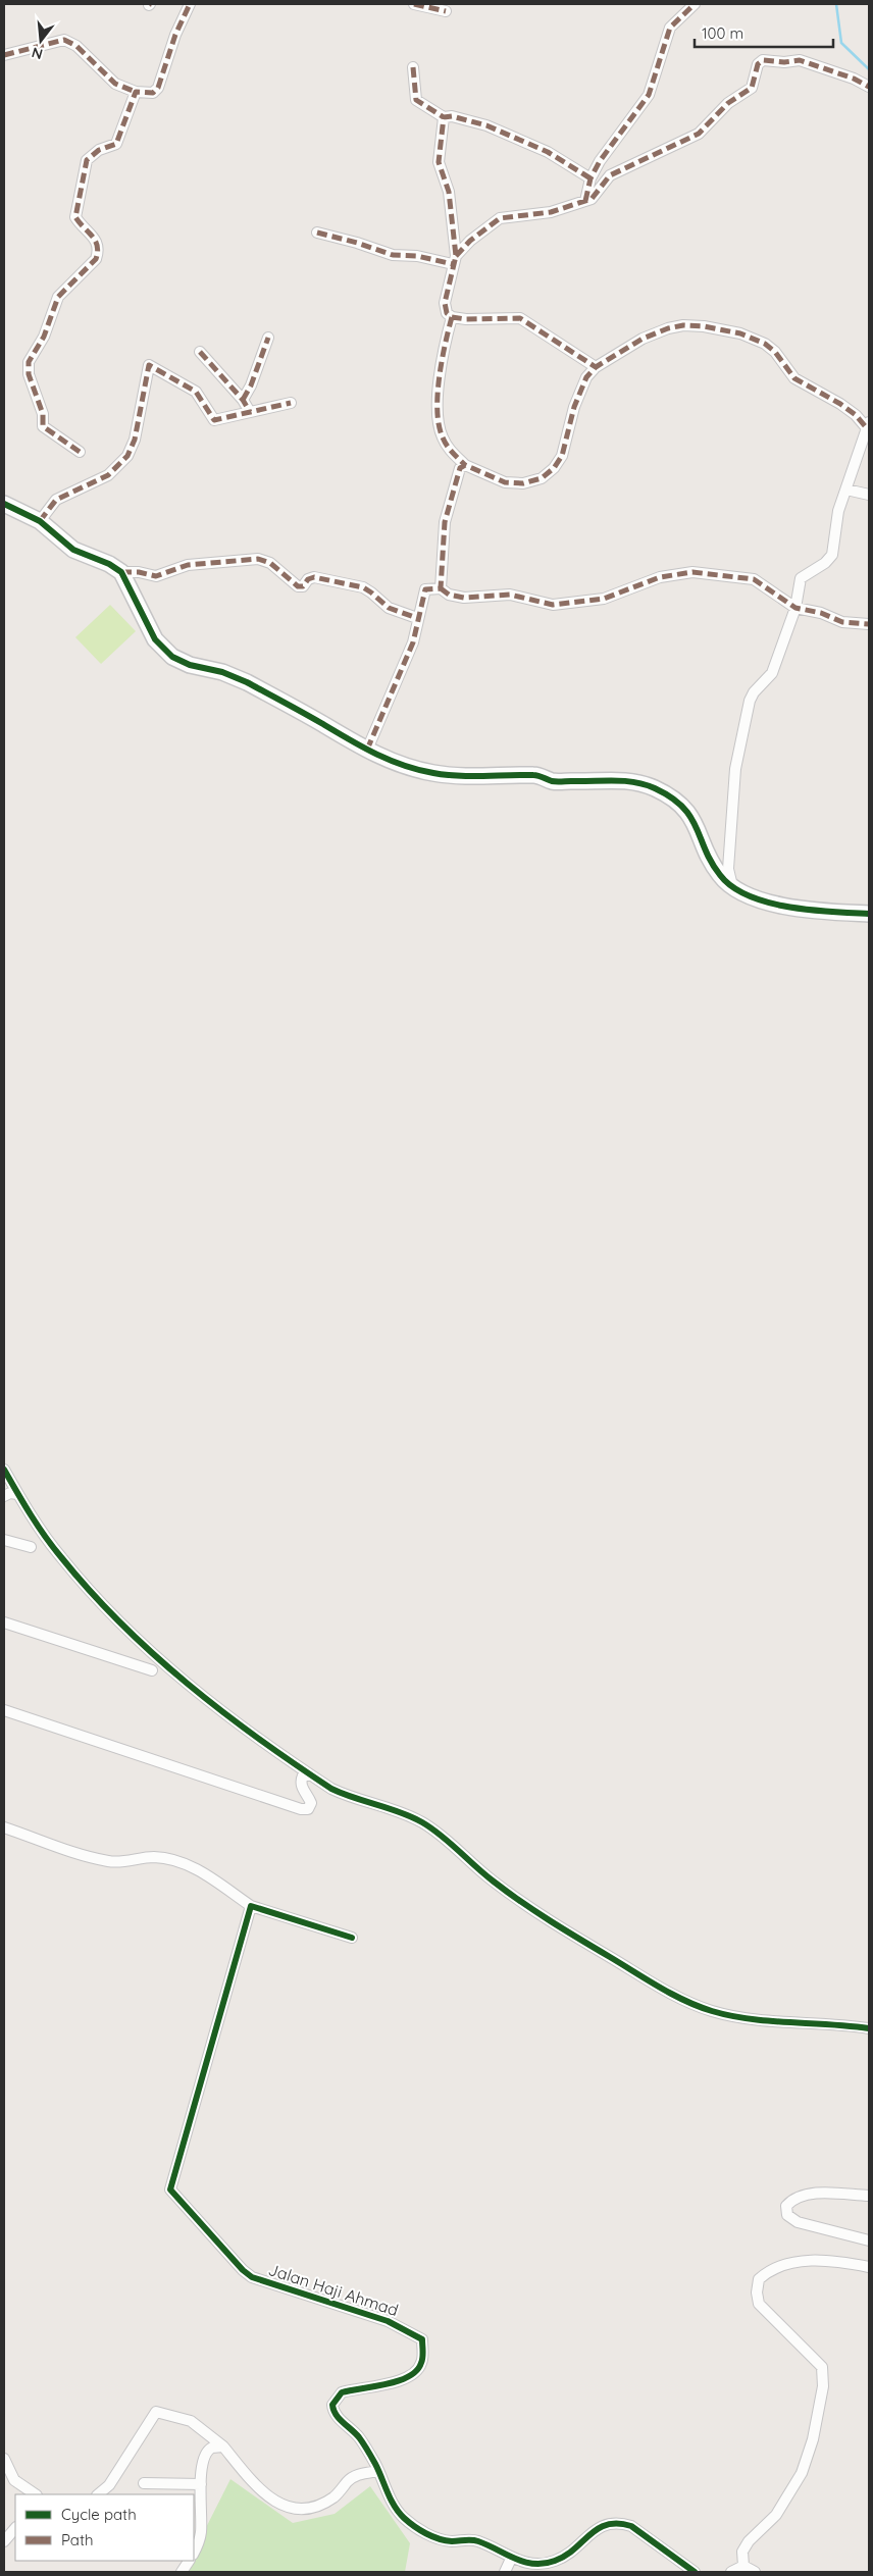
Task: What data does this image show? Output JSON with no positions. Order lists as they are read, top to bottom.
{
  "streets": {
    "street": ["Jalan Haji Ahmad"]
  },
  "legend": ["Cycle path", "Path"],
  "scale_bar": "100 m",
  "north": "bottom"
}
